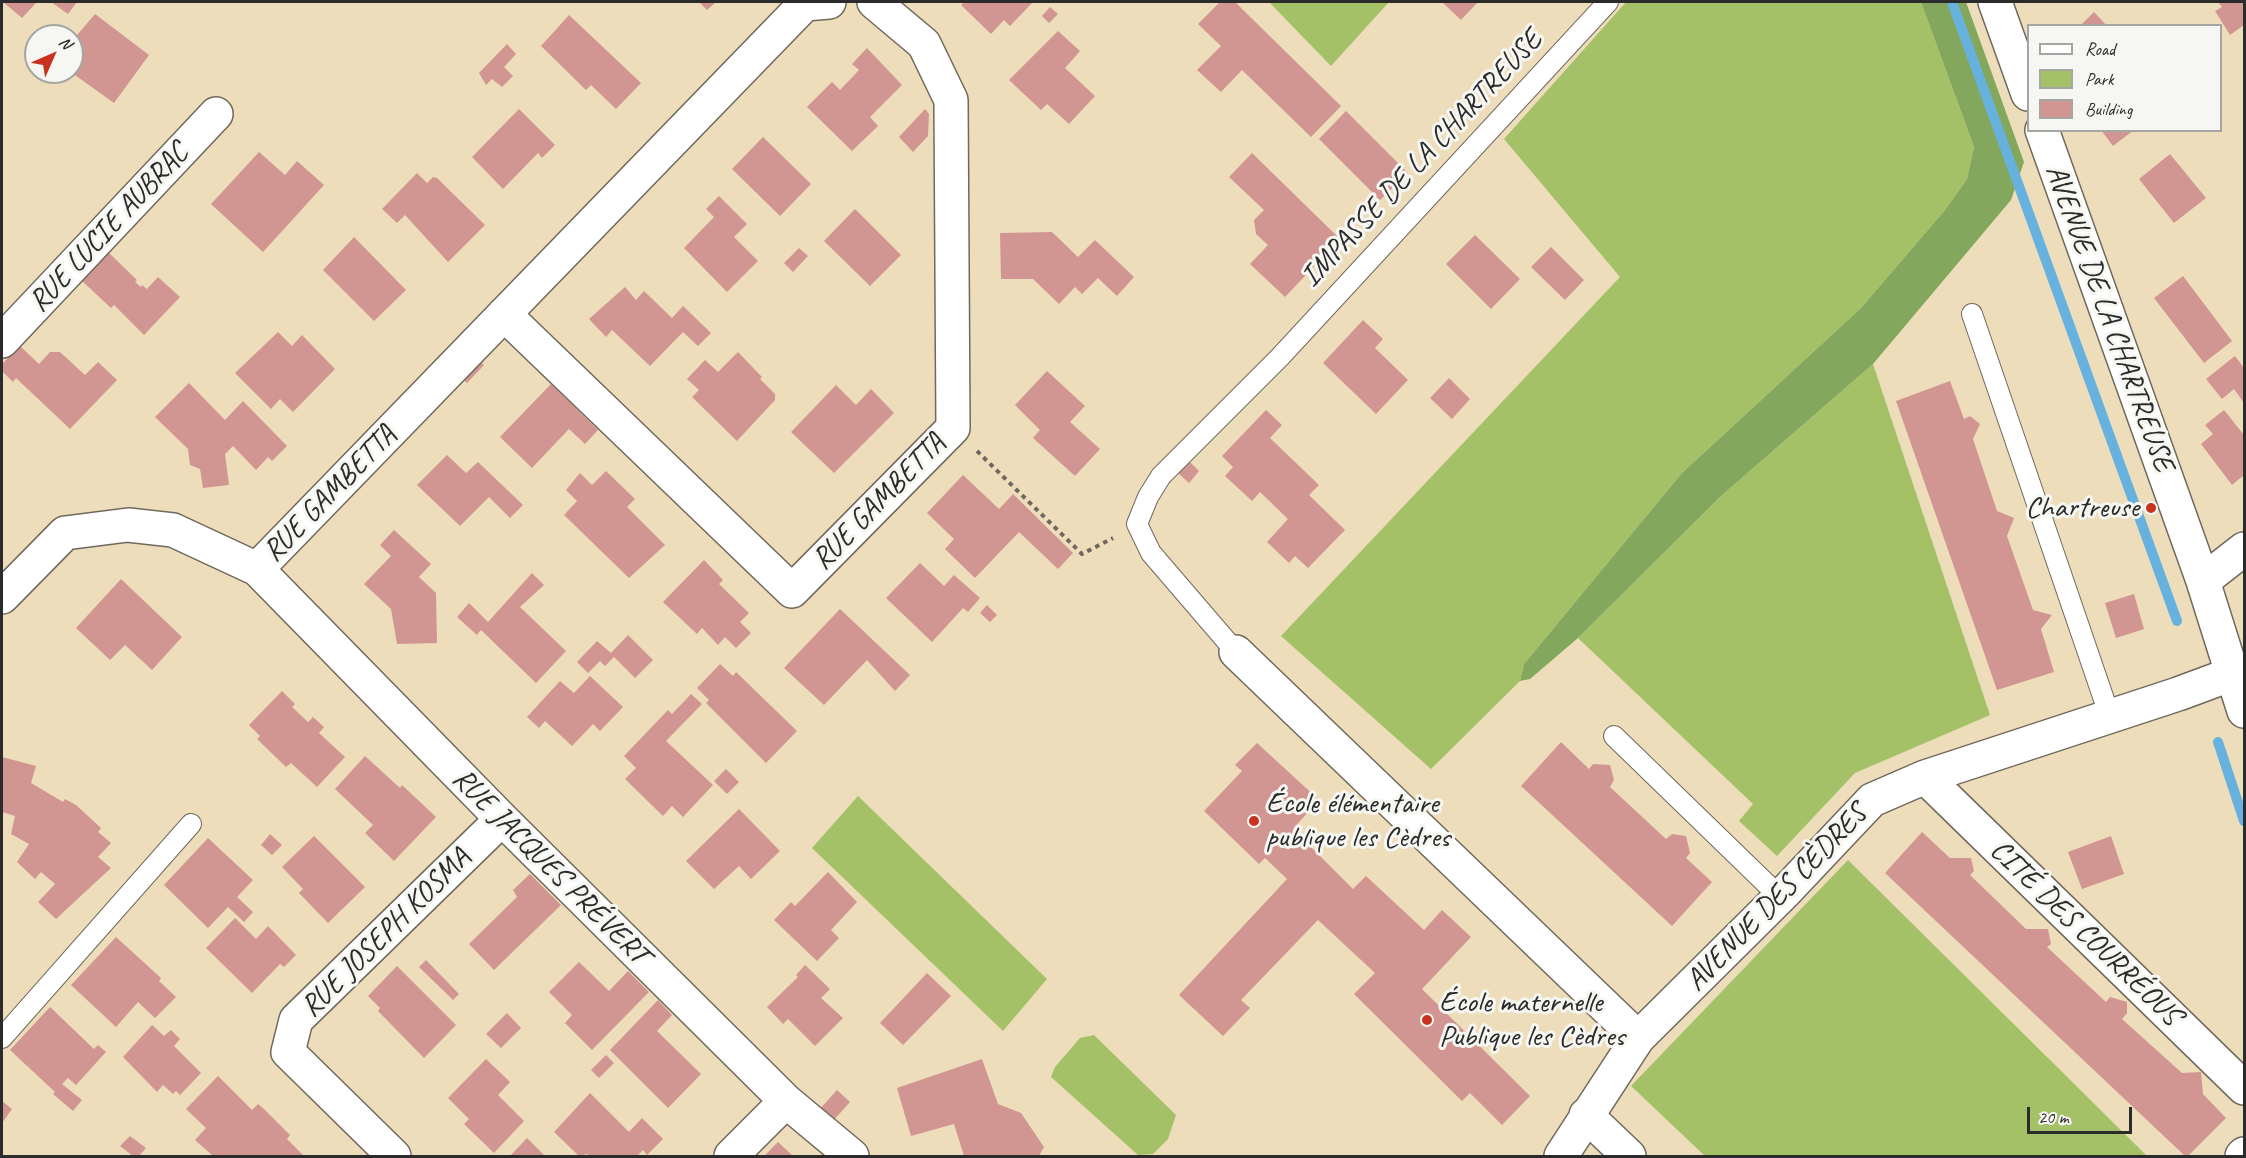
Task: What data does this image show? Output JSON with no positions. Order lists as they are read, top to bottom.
{
  "streets": {
    "street": [
      "RUE LUCIE AUBRAC",
      "AVENUE DE LA CHARTREUSE",
      "RUE GAMBETTA",
      "RUE JACQUES PRÉVERT",
      "AVENUE DES CÈDRES",
      "RUE JOSEPH KOSMA",
      "CITÉ DES COURRÉOUS"
    ],
    "lane": ["IMPASSE DE LA CHARTREUSE"]
  },
  "crossings": [
    ["AVENUE DE LA CHARTREUSE", "AVENUE DES CÈDRES"],
    ["RUE GAMBETTA", "RUE JACQUES PRÉVERT"],
    ["RUE JACQUES PRÉVERT", "RUE JOSEPH KOSMA"],
    ["AVENUE DES CÈDRES", "CITÉ DES COURRÉOUS"]
  ],
  "places": ["Chartreuse", "École élémentaire publique les Cèdres", "École maternelle Publique les Cèdres"],
  "legend": ["Road", "Park", "Building"],
  "scale_bar": "20 m",
  "north": "top right"
}
